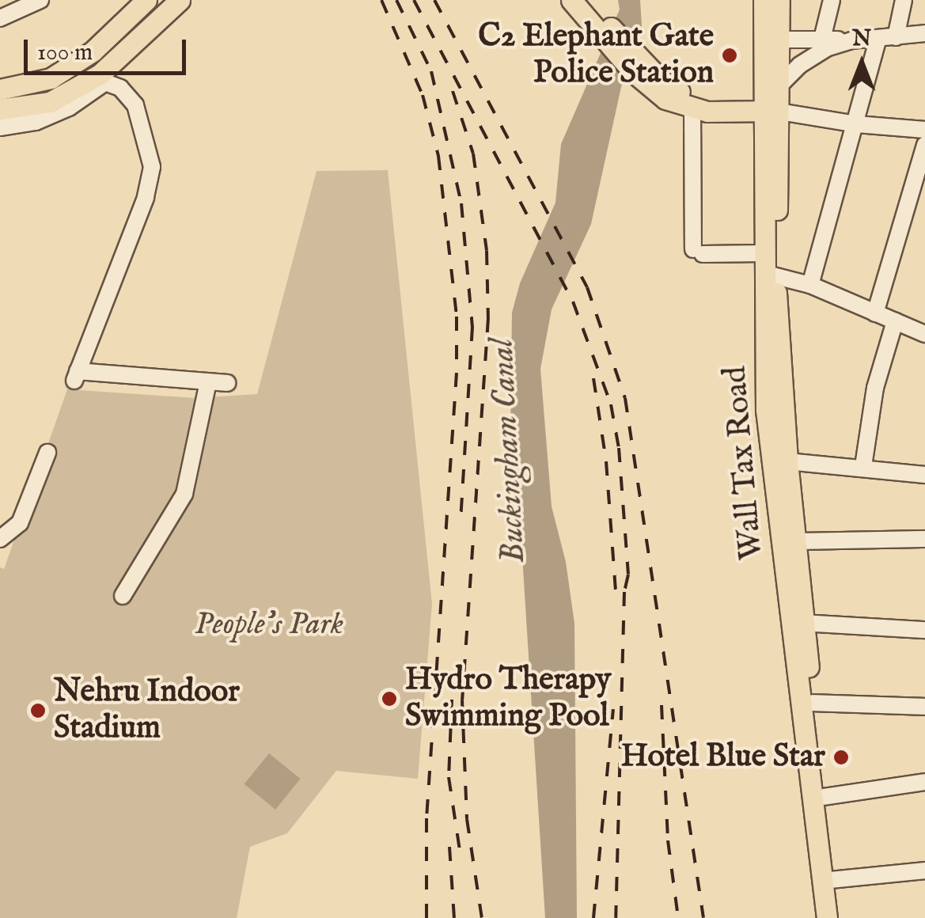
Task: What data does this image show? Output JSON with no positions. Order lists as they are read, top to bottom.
{
  "streets": {
    "main road": ["Wall Tax Road"]
  },
  "water": ["Buckingham Canal"],
  "parks": ["People's Park"],
  "places": [
    "C2 Elephant Gate Police Station",
    "Hydro Therapy Swimming Pool",
    "Nehru Indoor Stadium",
    "Hotel Blue Star"
  ],
  "scale_bar": "100 m",
  "north": "top"
}
